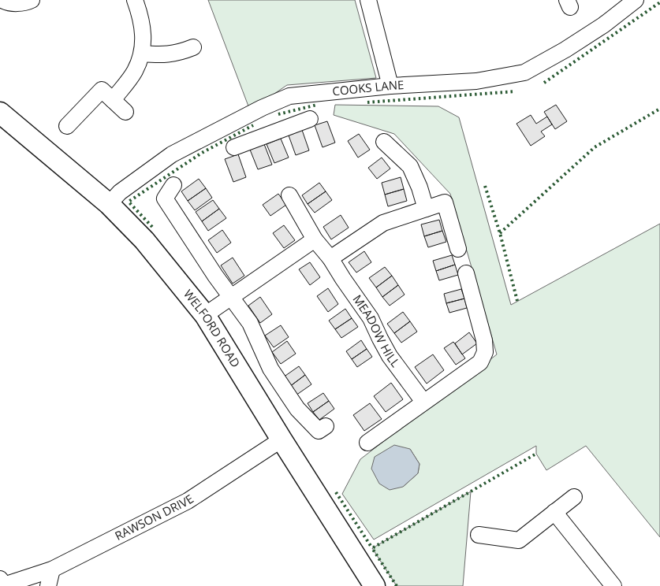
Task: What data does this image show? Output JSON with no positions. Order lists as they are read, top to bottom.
{
  "streets": {
    "main road": ["WELFORD ROAD"],
    "street": ["COOKS LANE", "MEADOW HILL", "RAWSON DRIVE"]
  },
  "crossings": [
    ["COOKS LANE", "WELFORD ROAD"],
    ["WELFORD ROAD", "RAWSON DRIVE"]
  ]
}
